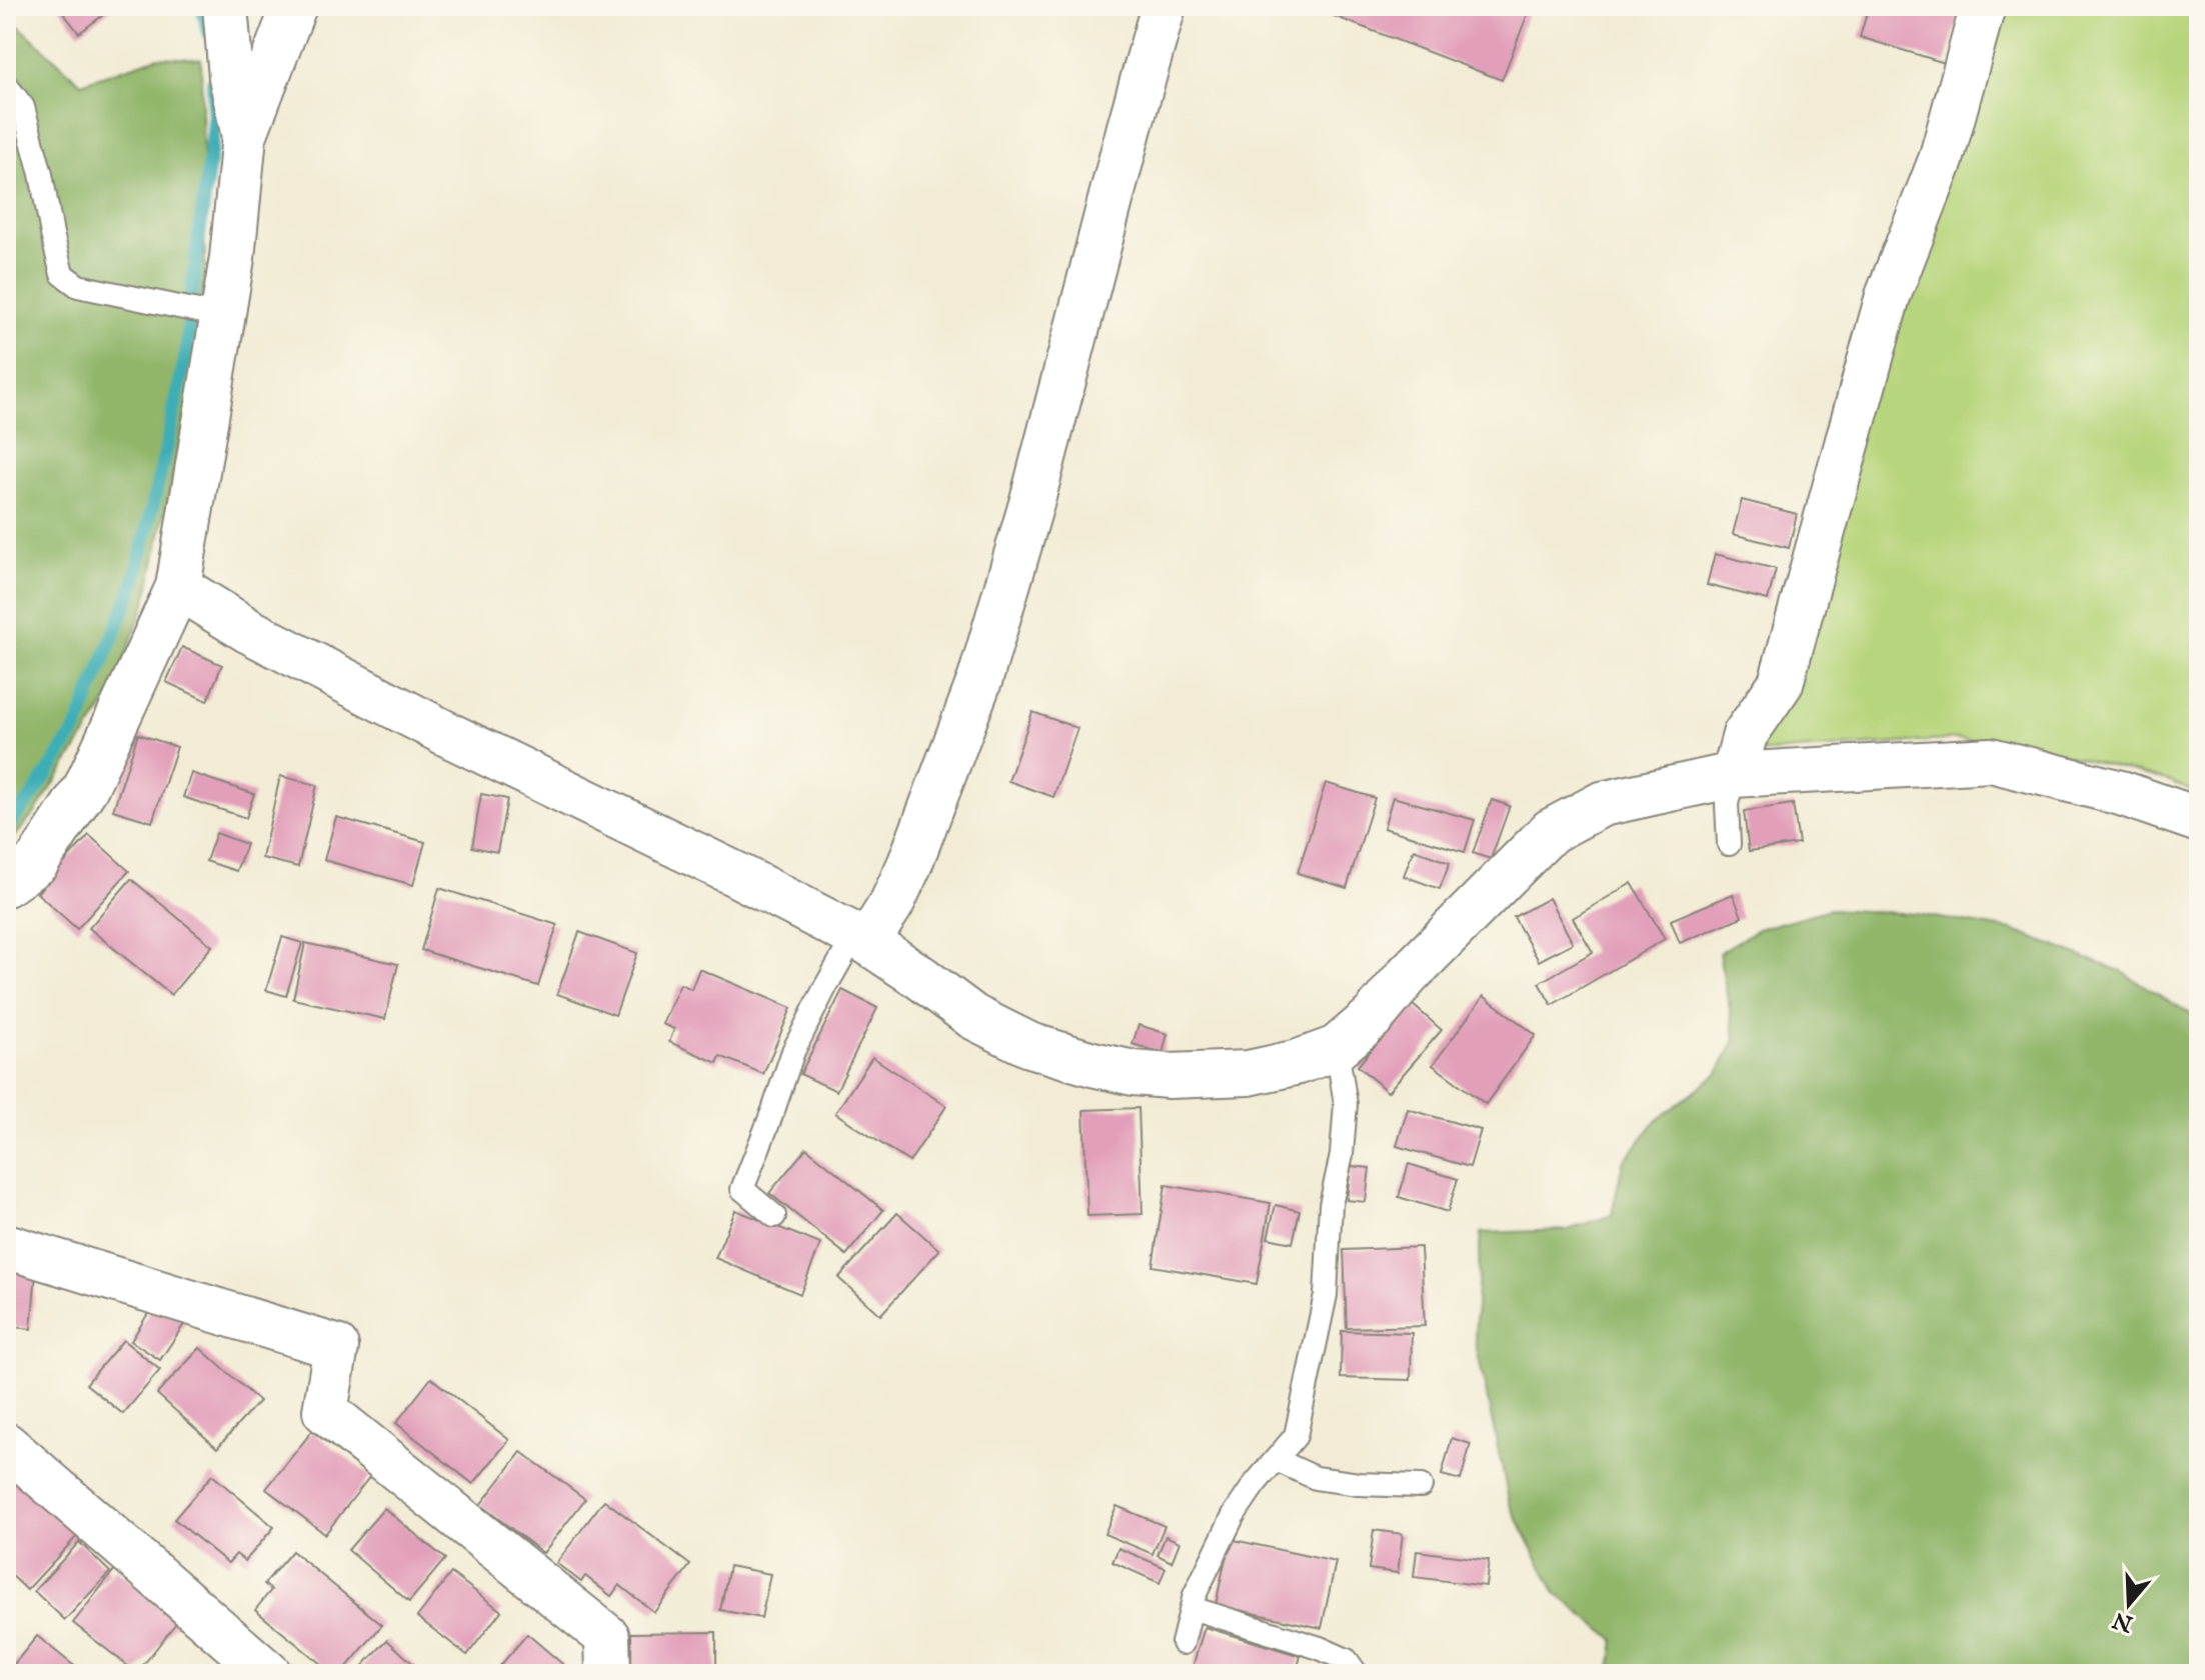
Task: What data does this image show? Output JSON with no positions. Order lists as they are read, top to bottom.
{
  "north": "bottom"
}
